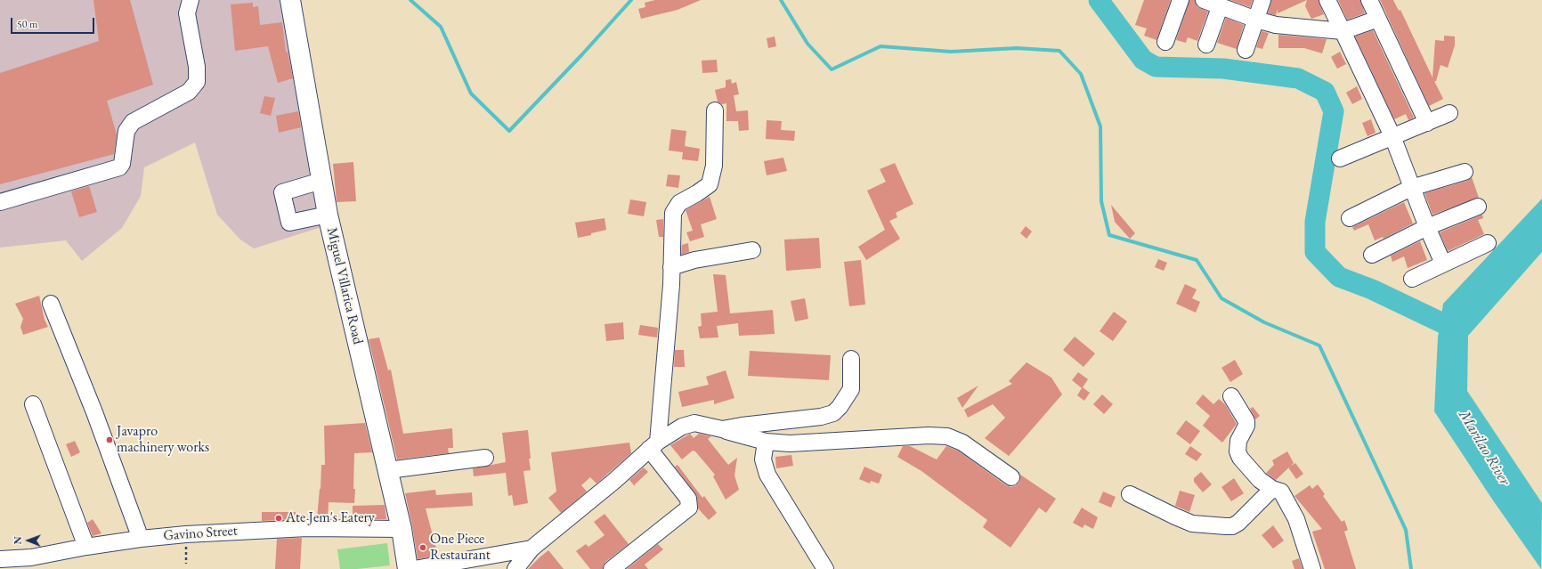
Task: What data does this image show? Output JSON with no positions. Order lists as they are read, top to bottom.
{
  "streets": {
    "main road": ["Miguel Villarica Road"],
    "street": ["Gavino Street"]
  },
  "crossings": [
    ["Miguel Villarica Road", "Gavino Street"]
  ],
  "water": ["Marilao River"],
  "places": ["Javapro machinery works", "Ate Jem's Eatery", "One Piece Restaurant"],
  "scale_bar": "50 m",
  "north": "left"
}
